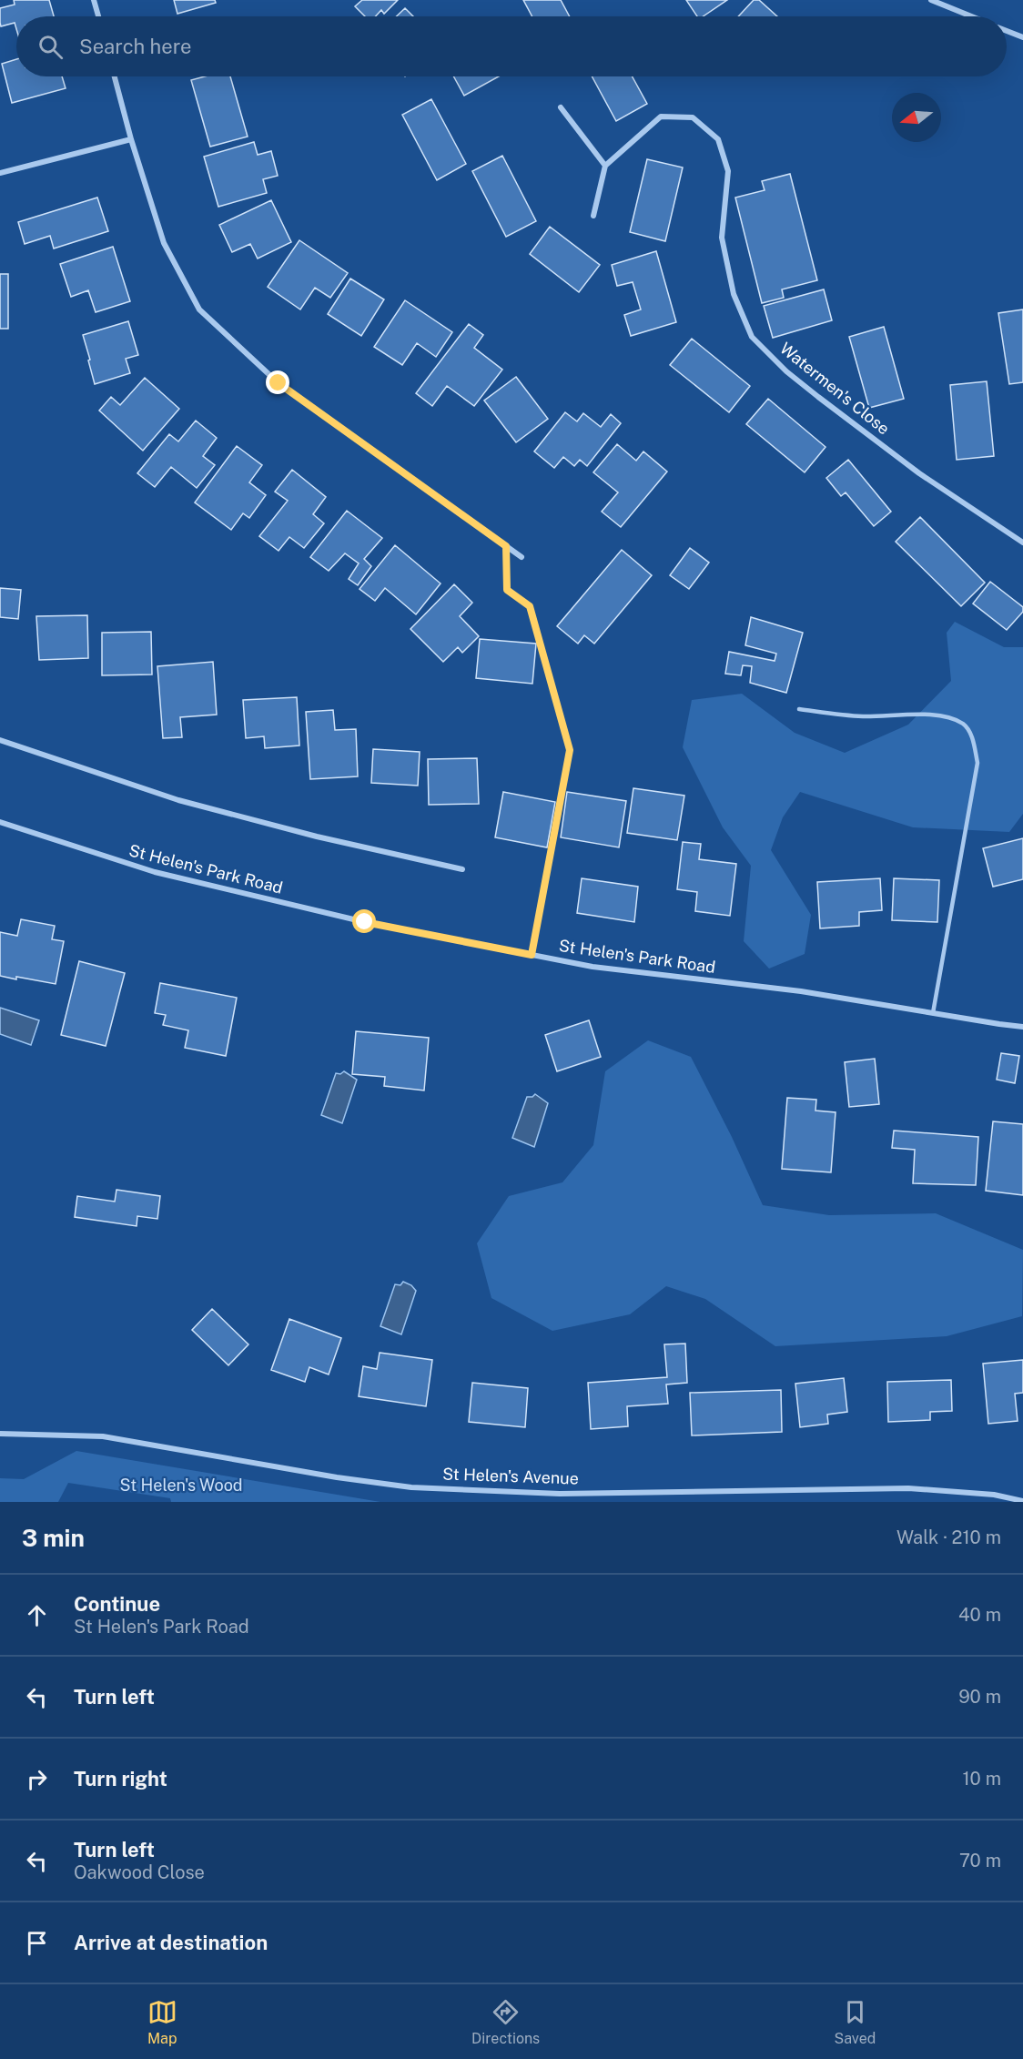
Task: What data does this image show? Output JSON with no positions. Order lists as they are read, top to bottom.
{
  "streets": {
    "street": ["Watermen's Close", "St Helen's Park Road", "St Helen's Avenue"]
  },
  "parks": ["St Helen's Wood"],
  "north": "left",
  "page": {
    "search": "Search here",
    "heading": ["3 min", "Walk · 210 m"],
    "list": [
      ["Continue", "St Helen's Park Road", "40 m"],
      ["Turn left", "90 m"],
      ["Turn right", "10 m"],
      ["Turn left", "Oakwood Close", "70 m"],
      "Arrive at destination"
    ],
    "nav": ["Map", "Directions", "Saved"]
  }
}
